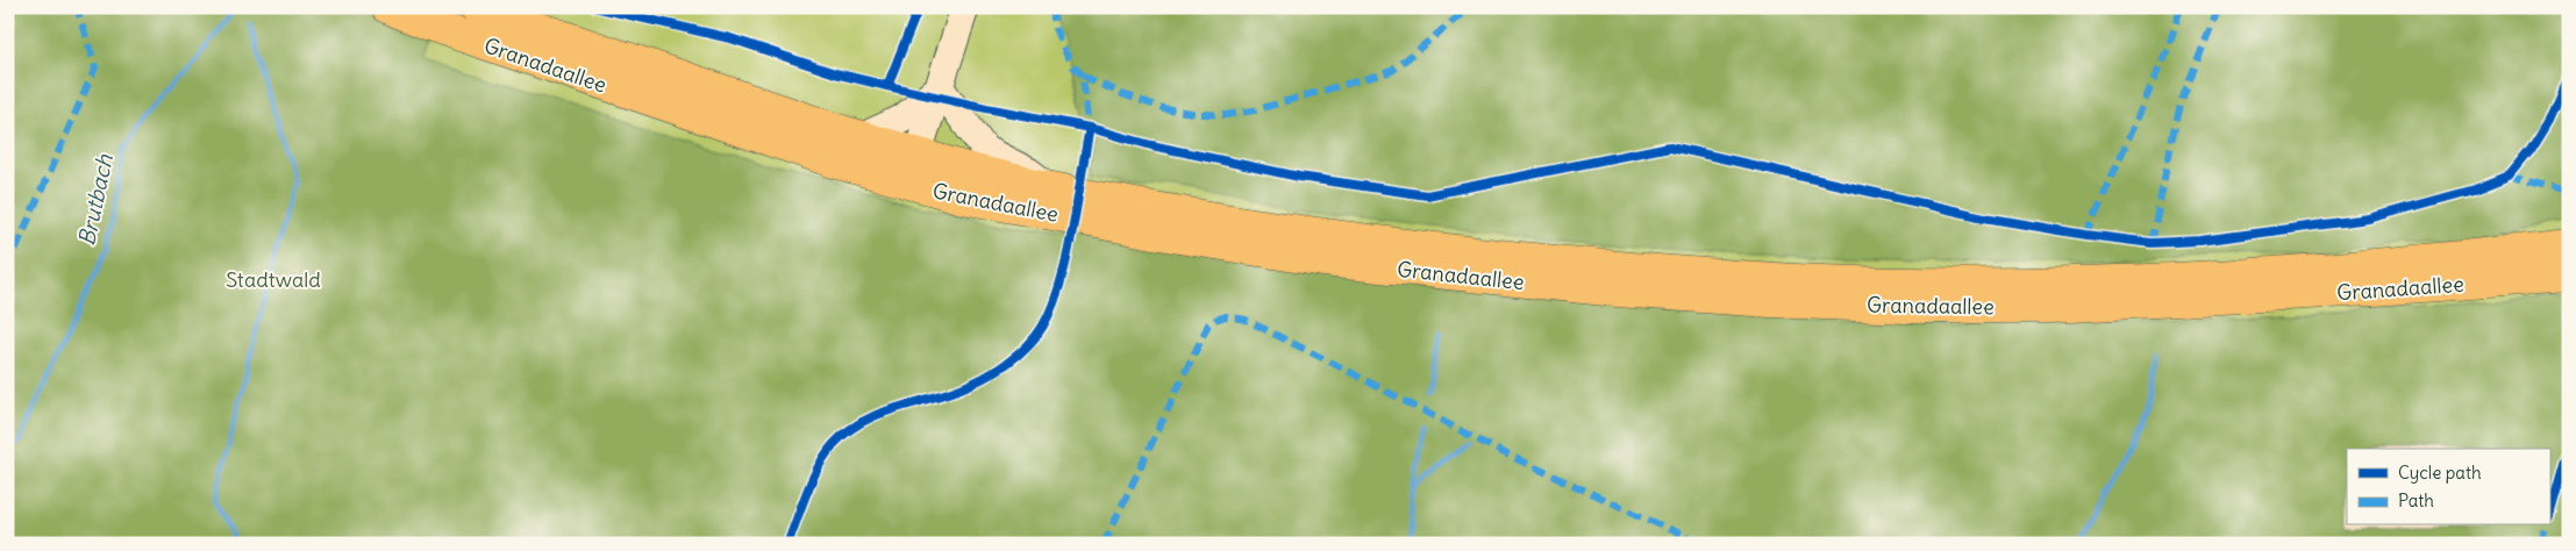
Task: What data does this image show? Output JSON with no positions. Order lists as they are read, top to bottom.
{
  "streets": {
    "main road": ["Granadaallee"]
  },
  "water": ["Brutbach"],
  "parks": ["Stadtwald"],
  "legend": ["Cycle path", "Path"]
}
